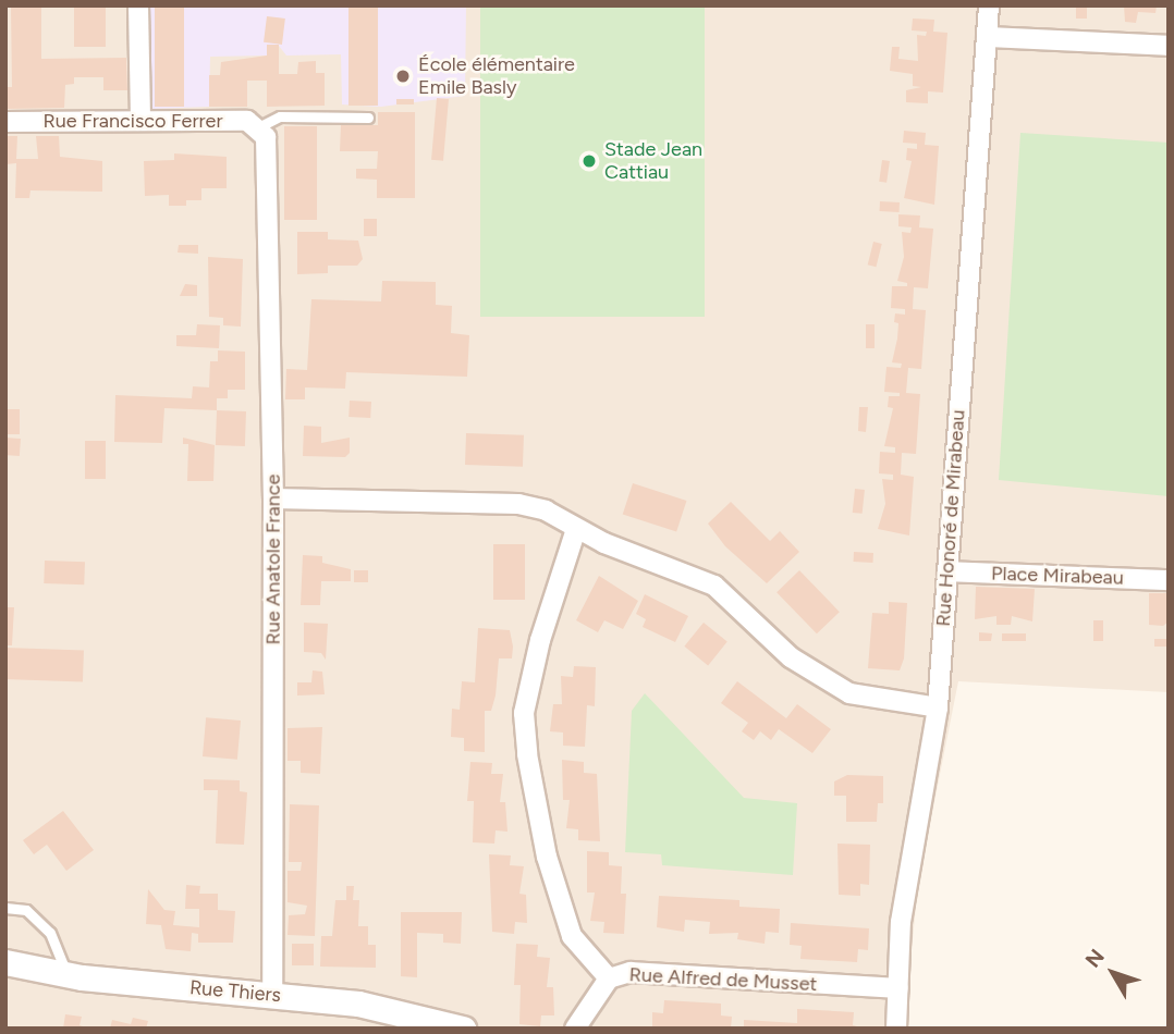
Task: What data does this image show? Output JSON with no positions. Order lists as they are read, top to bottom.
{
  "streets": {
    "street": [
      "Rue Francisco Ferrer",
      "Rue Honoré de Mirabeau",
      "Rue Anatole France",
      "Place Mirabeau",
      "Rue Alfred de Musset",
      "Rue Thiers"
    ]
  },
  "crossings": [
    ["Rue Francisco Ferrer", "Rue Anatole France"],
    ["Rue Honoré de Mirabeau", "Place Mirabeau"],
    ["Rue Honoré de Mirabeau", "Rue Alfred de Musset"],
    ["Rue Anatole France", "Rue Thiers"]
  ],
  "places": ["École élémentaire Emile Basly", "Stade Jean Cattiau"],
  "north": "top left"
}
